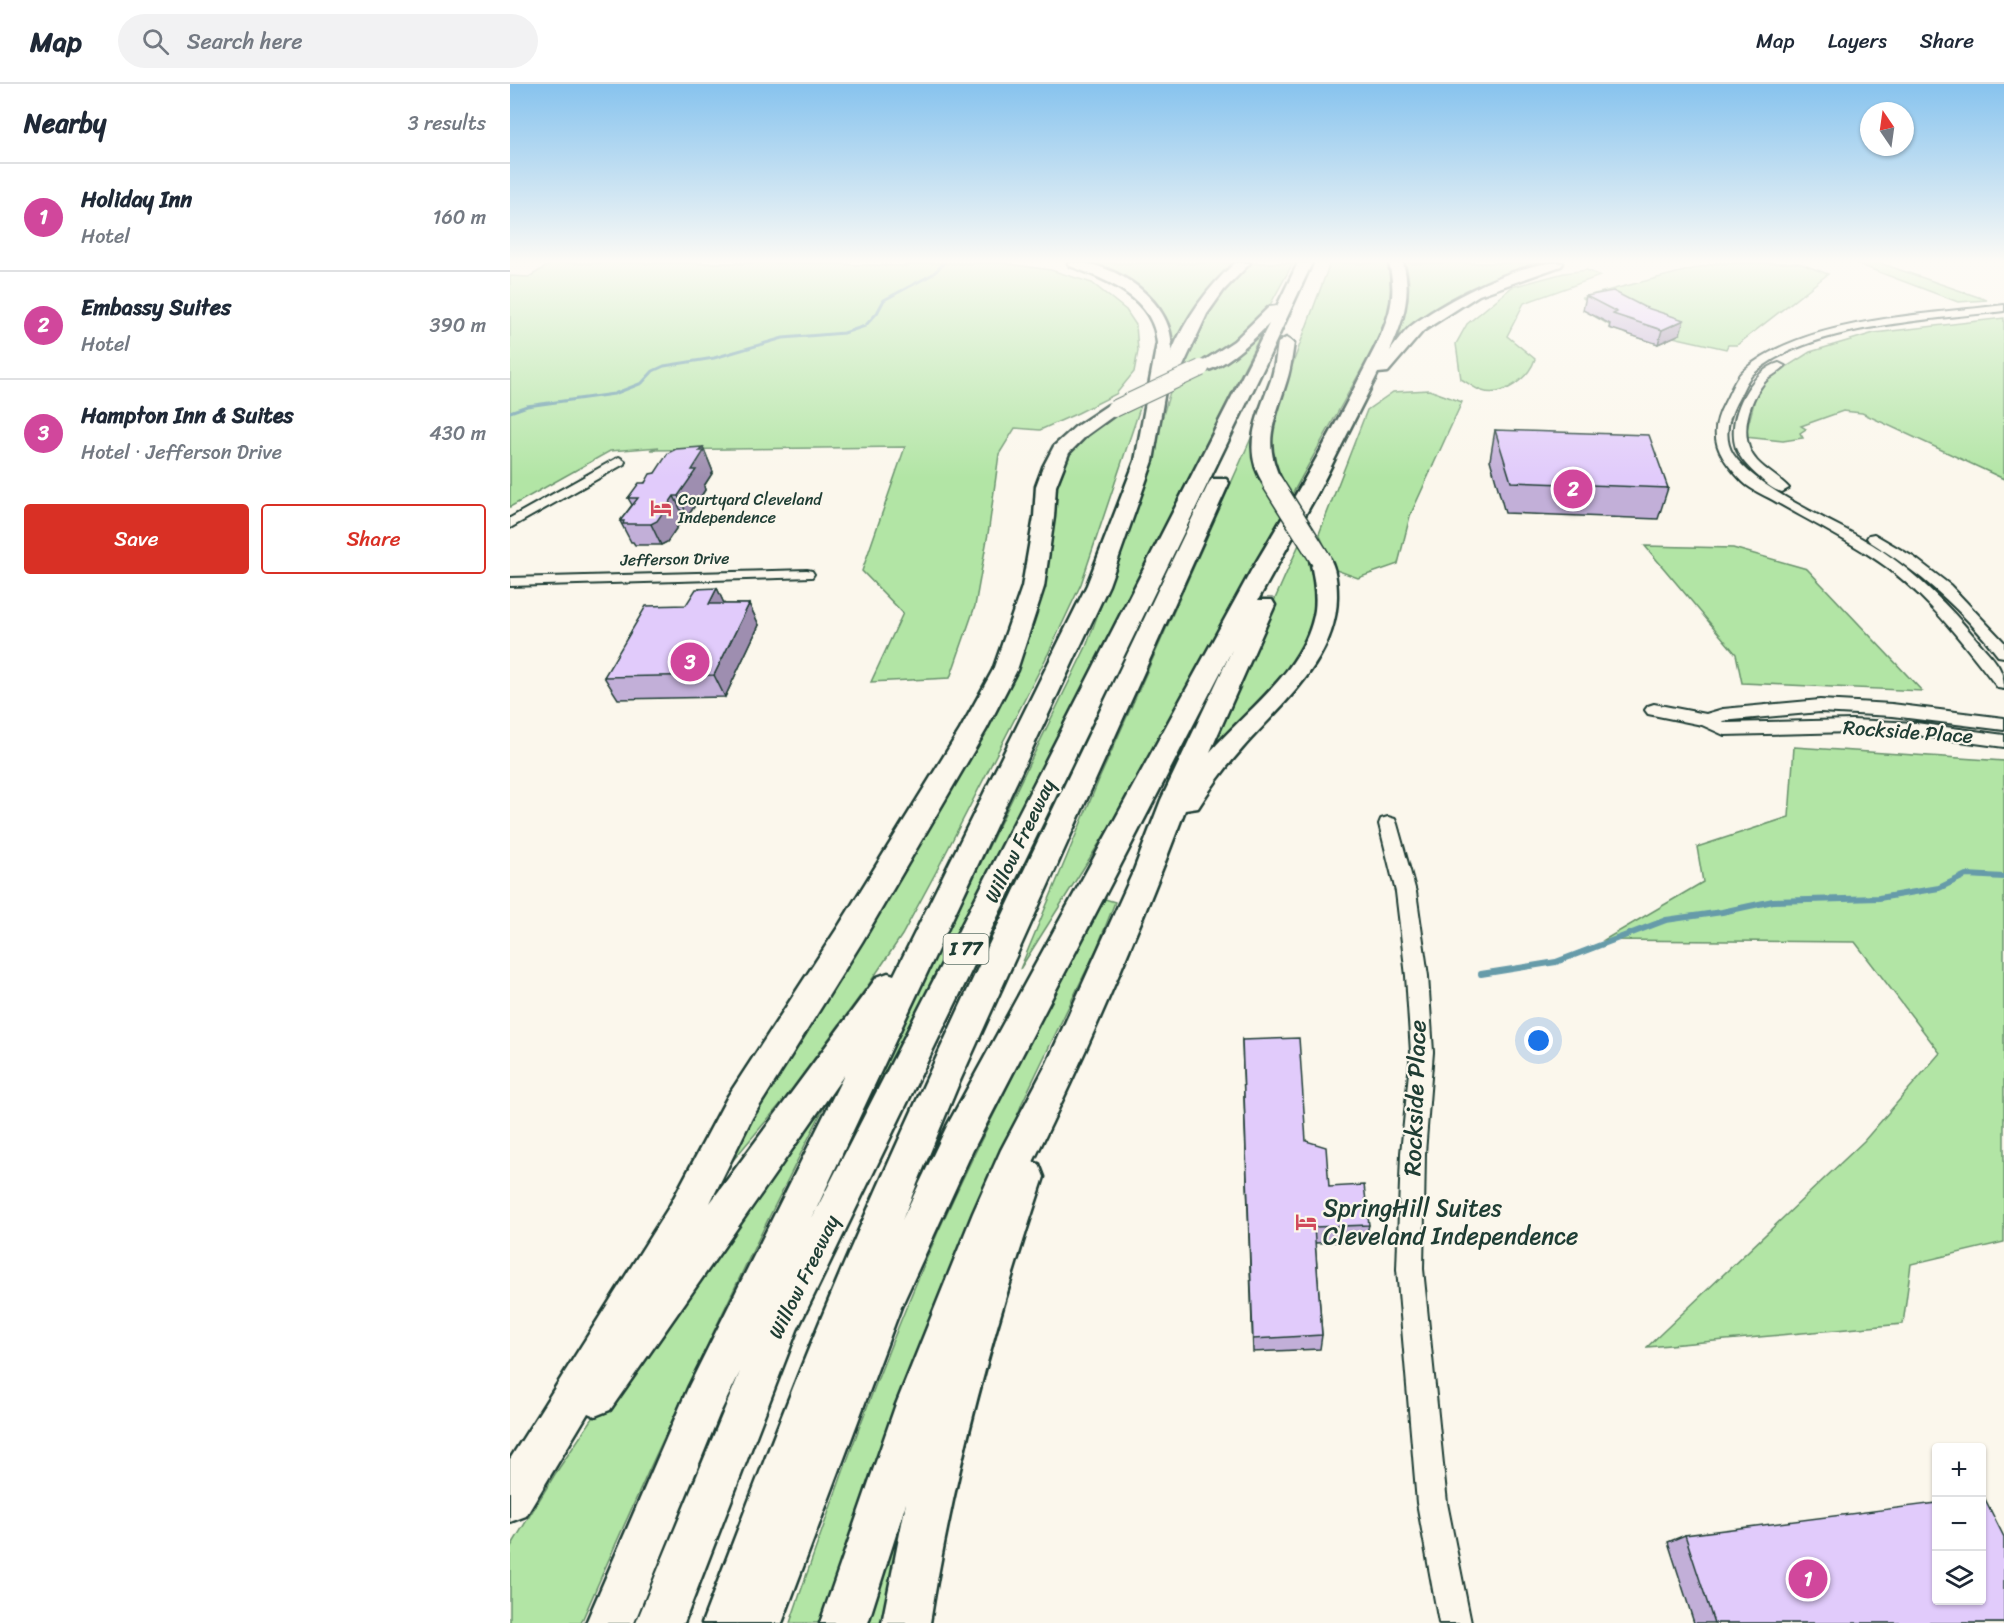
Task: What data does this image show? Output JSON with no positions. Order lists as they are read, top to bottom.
{
  "streets": {
    "highway": ["Willow Freeway", "I 77"],
    "street": ["Jefferson Drive", "Rockside Place"]
  },
  "places": {
    "hotel": ["Courtyard Cleveland Independence", "SpringHill Suites Cleveland Independence"]
  },
  "north": "top",
  "page": {
    "header": "Map",
    "search": "Search here",
    "nav": ["Map", "Layers", "Share"],
    "heading": ["Nearby", "3 results"],
    "list": [
      {
        "mark": "1",
        "name": "Holiday Inn",
        "note": "Hotel",
        "value": "160 m"
      },
      {
        "mark": "2",
        "name": "Embassy Suites",
        "note": "Hotel",
        "value": "390 m"
      },
      {
        "mark": "3",
        "name": "Hampton Inn & Suites",
        "note": "Hotel · Jefferson Drive",
        "value": "430 m"
      }
    ],
    "pins": ["2", "3", "1"],
    "buttons": ["Save", "Share"],
    "map_buttons": ["+", "−"]
  }
}
